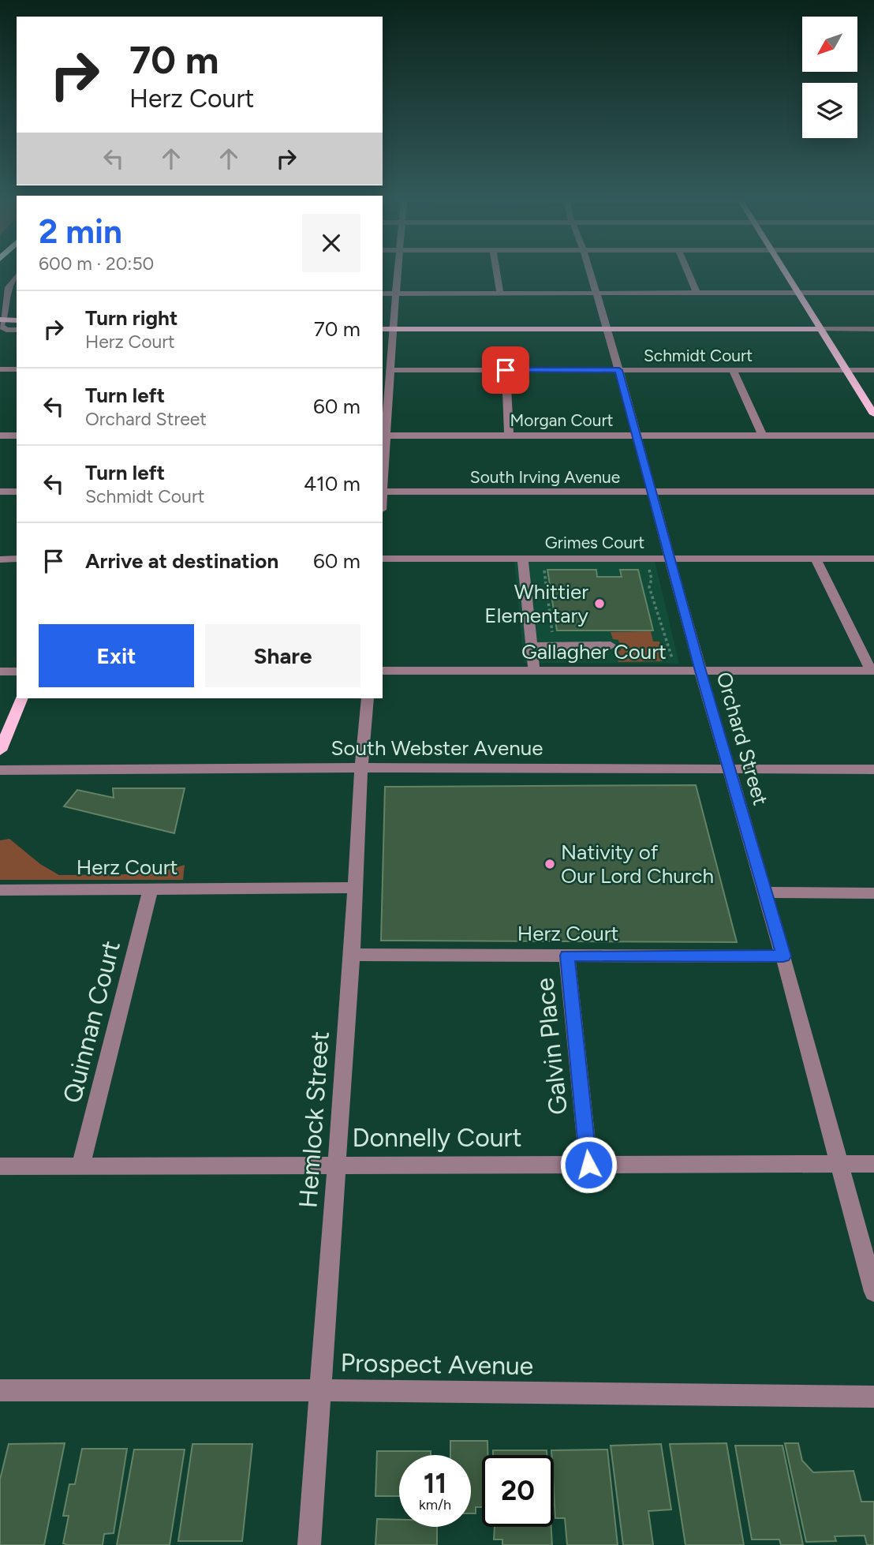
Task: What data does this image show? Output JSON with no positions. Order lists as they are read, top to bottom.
{
  "streets": {
    "street": [
      "Schmidt Court",
      "Morgan Court",
      "South Irving Avenue",
      "Grimes Court",
      "Gallagher Court",
      "Orchard Street",
      "South Webster Avenue",
      "Herz Court",
      "Quinnan Court",
      "Galvin Place",
      "Hemlock Street",
      "Donnelly Court",
      "Prospect Avenue"
    ]
  },
  "crossings": [
    ["Schmidt Court", "Orchard Street"],
    ["Morgan Court", "Orchard Street"],
    ["South Irving Avenue", "Orchard Street"],
    ["Grimes Court", "Orchard Street"],
    ["Gallagher Court", "Orchard Street"],
    ["Orchard Street", "South Webster Avenue"],
    ["Orchard Street", "Herz Court"],
    ["Orchard Street", "Donnelly Court"],
    ["South Webster Avenue", "Hemlock Street"],
    ["Herz Court", "Quinnan Court"],
    ["Herz Court", "Galvin Place"],
    ["Herz Court", "Hemlock Street"],
    ["Quinnan Court", "Donnelly Court"],
    ["Galvin Place", "Donnelly Court"],
    ["Hemlock Street", "Donnelly Court"],
    ["Hemlock Street", "Prospect Avenue"]
  ],
  "places": ["Whittier Elementary", "Nativity of Our Lord Church"],
  "north": "bottom left",
  "page": {
    "turn": ["70 m", "Herz Court"],
    "heading": ["2 min", "600 m · 20:50"],
    "list": [
      {
        "name": "Turn right",
        "note": "Herz Court",
        "value": "70 m"
      },
      {
        "name": "Turn left",
        "note": "Orchard Street",
        "value": "60 m"
      },
      {
        "name": "Turn left",
        "note": "Schmidt Court",
        "value": "410 m"
      },
      {
        "name": "Arrive at destination",
        "value": "60 m"
      }
    ],
    "buttons": ["Exit", "Share"],
    "speed": "11 km/h",
    "limit": "20"
  }
}
